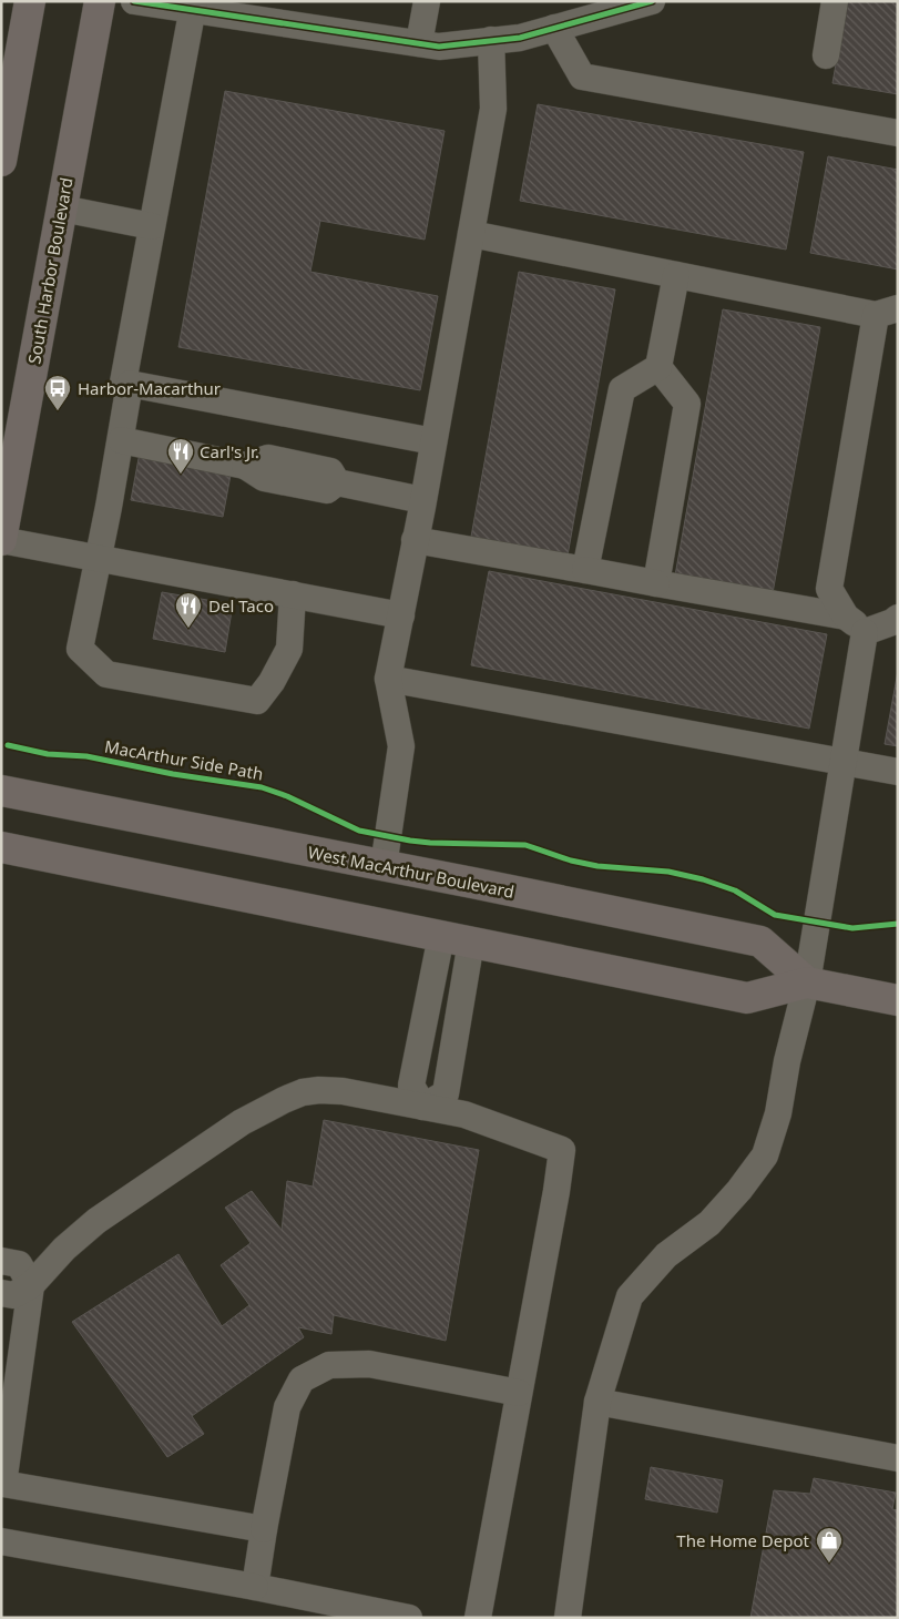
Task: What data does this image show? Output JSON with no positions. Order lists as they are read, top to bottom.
{
  "streets": {
    "main road": ["South Harbor Boulevard", "West MacArthur Boulevard"],
    "cycle path": ["MacArthur Side Path"]
  },
  "places": {
    "bus stop": ["Harbor-Macarthur"],
    "restaurant": ["Carl's Jr.", "Del Taco"],
    "shop": ["The Home Depot"]
  }
}
